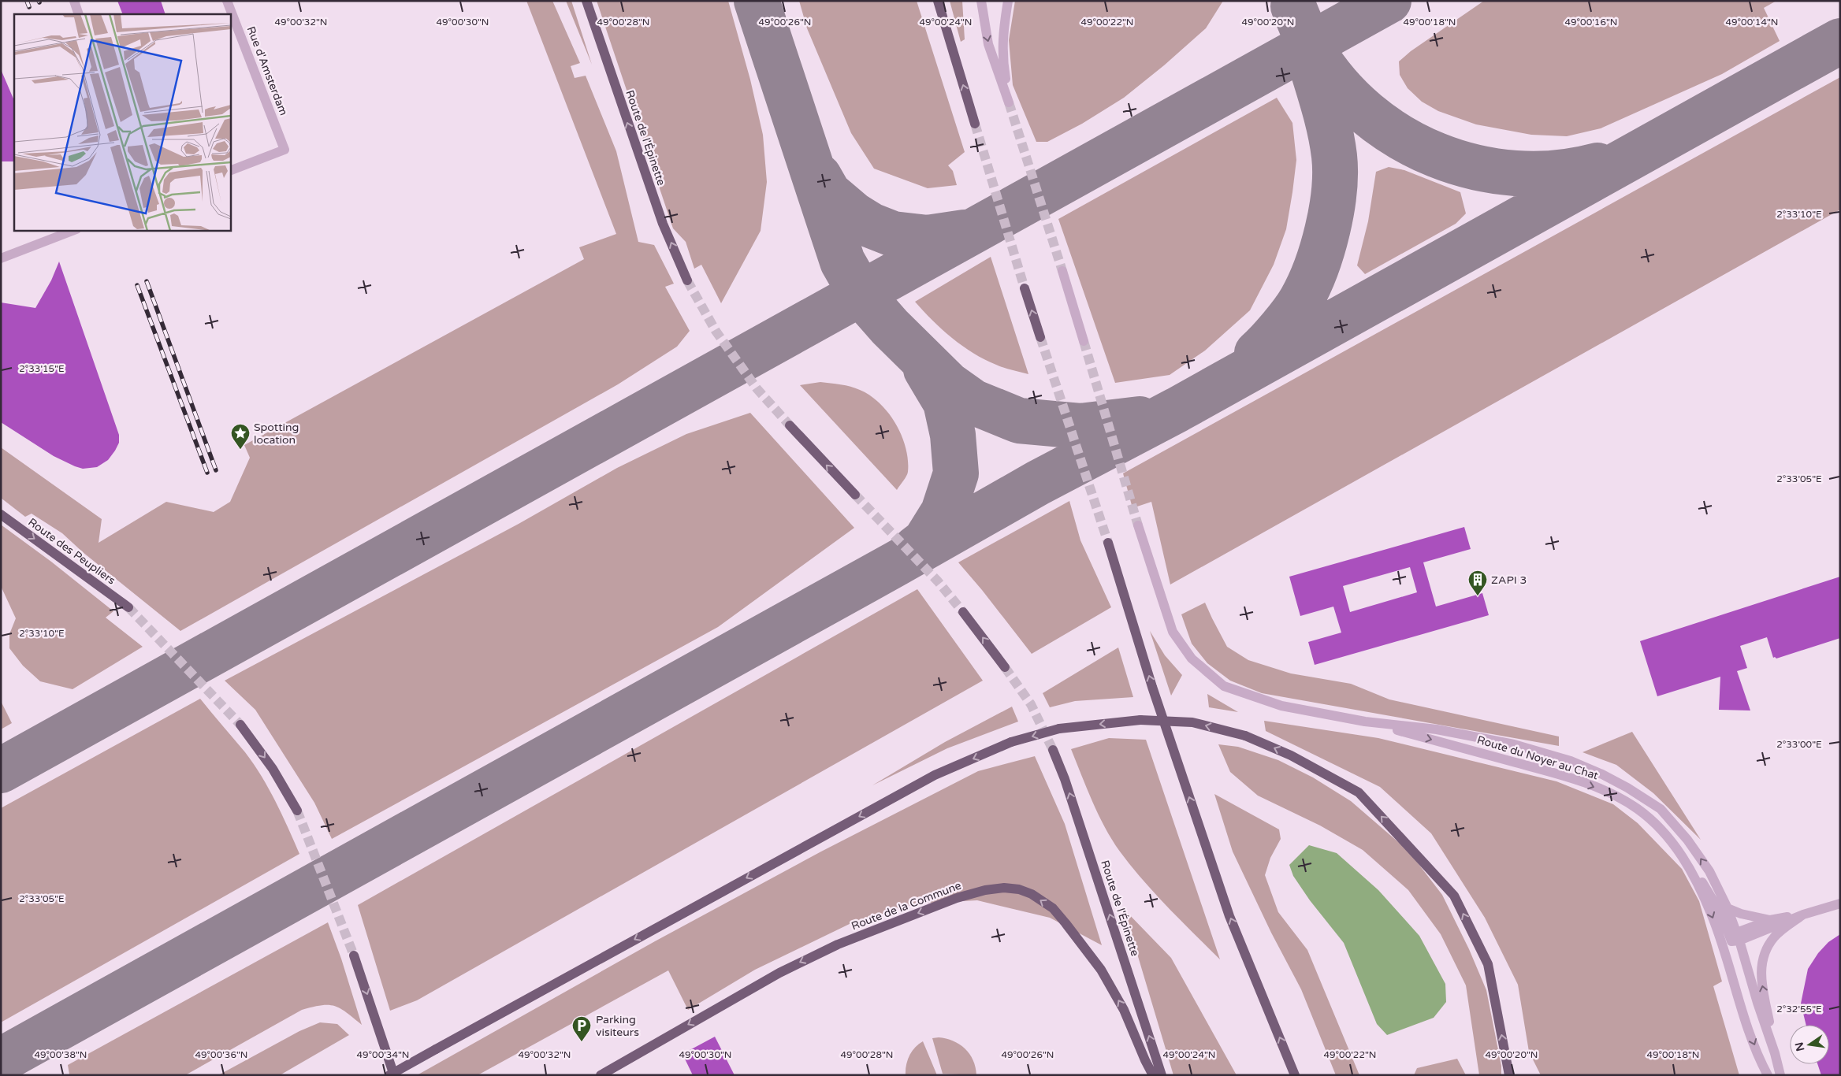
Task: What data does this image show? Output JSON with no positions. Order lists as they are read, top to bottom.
{
  "streets": {
    "main road": ["Route de l'Épinette", "Route des Peupliers", "Route de la Commune"],
    "street": ["Rue d'Amsterdam", "Route du Noyer au Chat"]
  },
  "one_way": ["Route de l'Épinette", "Route des Peupliers"],
  "places": {
    "place": ["Spotting location"],
    "building": ["ZAPI 3"],
    "parking": ["Parking visiteurs"]
  },
  "north": "left",
  "coordinates": [
    "49°00'32\"N",
    "49°00'30\"N",
    "49°00'28\"N",
    "49°00'26\"N",
    "49°00'24\"N",
    "49°00'22\"N",
    "49°00'20\"N",
    "49°00'18\"N",
    "49°00'16\"N",
    "49°00'14\"N",
    "2°33'10\"E",
    "2°33'15\"E",
    "2°33'05\"E",
    "2°33'00\"E",
    "2°32'55\"E",
    "49°00'38\"N",
    "49°00'36\"N",
    "49°00'34\"N"
  ]
}
